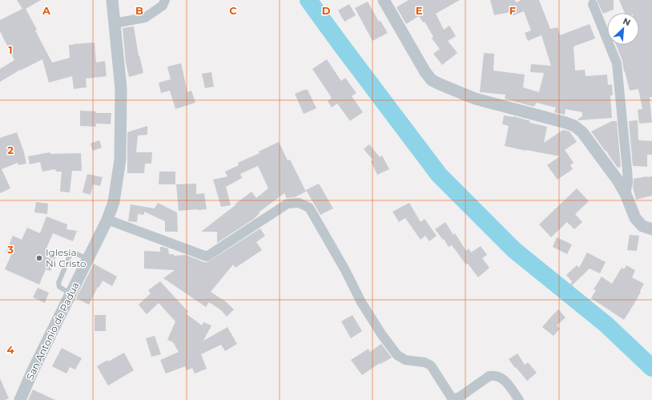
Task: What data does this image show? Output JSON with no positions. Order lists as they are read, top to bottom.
{
  "streets": {
    "street": ["San Antonio de Padua"]
  },
  "places": ["Iglesia Ni Cristo"],
  "north": "top right",
  "grid": {
    "columns": [
      "A",
      "B",
      "C",
      "D",
      "E",
      "F"
    ],
    "rows": [
      "1",
      "2",
      "3",
      "4"
    ]
  }
}
